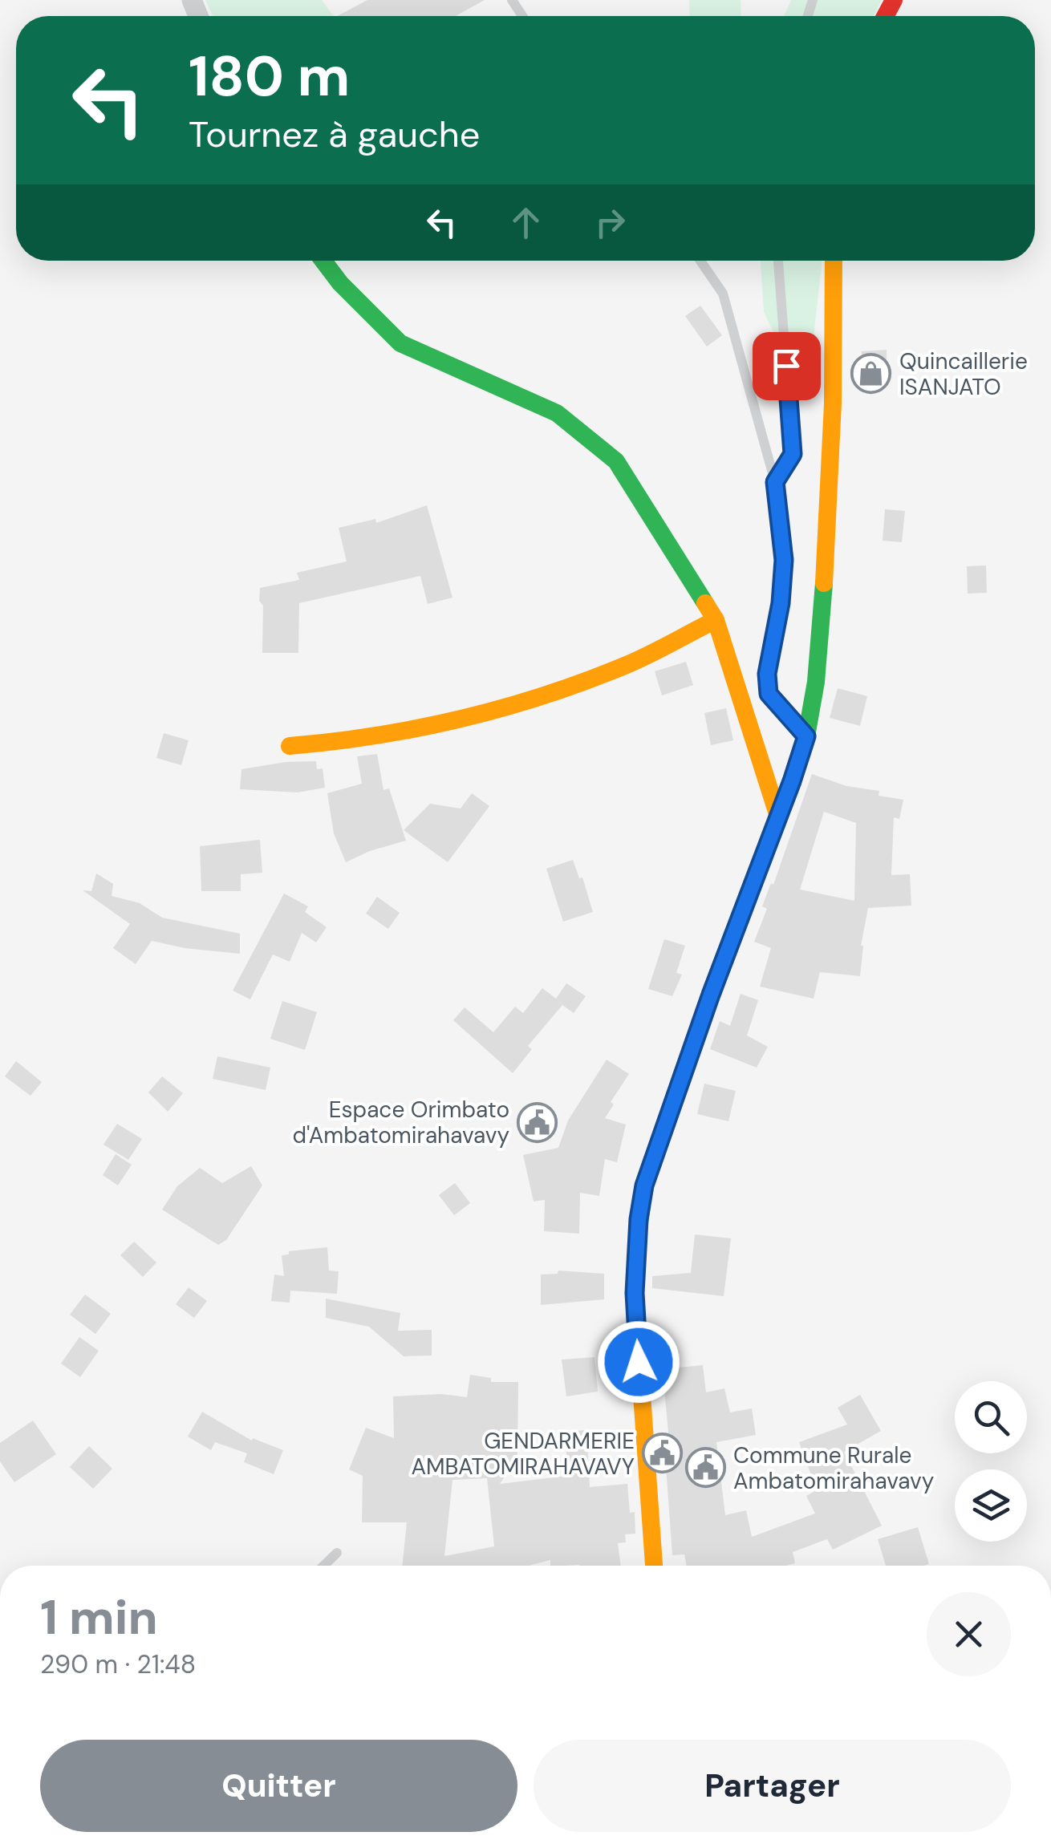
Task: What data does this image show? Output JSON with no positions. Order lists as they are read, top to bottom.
{
  "places": {
    "shop": ["Quincaillerie ISANJATO"],
    "public building": ["Espace Orimbato d'Ambatomirahavavy", "GENDARMERIE AMBATOMIRAHAVAVY", "Commune Rurale Ambatomirahavavy"]
  },
  "page": {
    "turn": ["180 m", "Tournez à gauche"],
    "heading": ["1 min", "290 m · 21:48"],
    "buttons": ["Quitter", "Partager"]
  }
}
